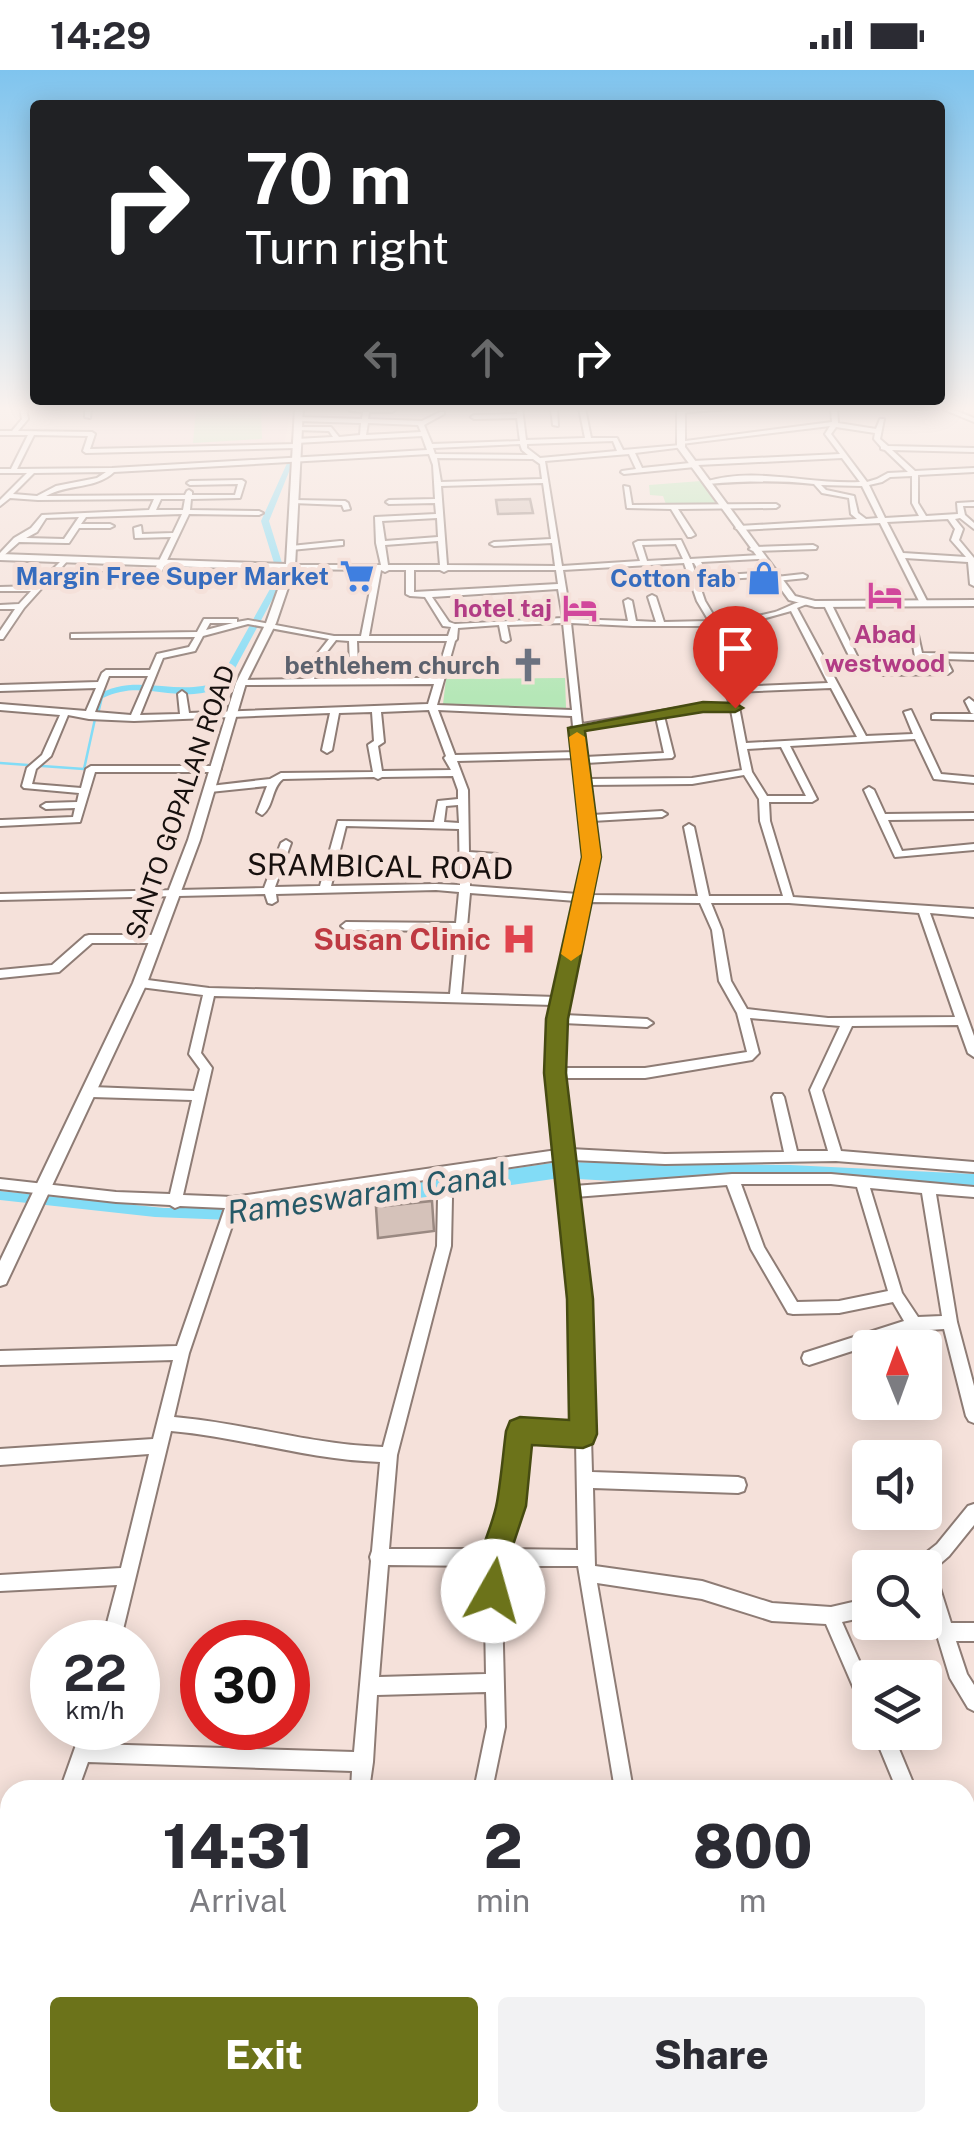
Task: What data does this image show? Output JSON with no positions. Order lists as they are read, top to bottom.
{
  "streets": {
    "main road": ["SANTO GOPALAN ROAD"],
    "street": ["SRAMBICAL ROAD"]
  },
  "crossings": [
    ["SANTO GOPALAN ROAD", "SRAMBICAL ROAD"]
  ],
  "water": ["Rameswaram Canal"],
  "places": {
    "supermarket": ["Margin Free Super Market"],
    "shop": ["Cotton fab"],
    "hotel": ["Abad westwood", "hotel taj"],
    "church": ["bethlehem church"],
    "hospital": ["Susan Clinic"]
  },
  "north": "top",
  "page": {
    "status": "14:29",
    "turn": ["70 m", "Turn right"],
    "speed": "22 km/h",
    "limit": "30",
    "eta": [
      "14:31",
      "Arrival",
      "2",
      "min",
      "800",
      "m"
    ],
    "buttons": ["Exit", "Share"]
  }
}
